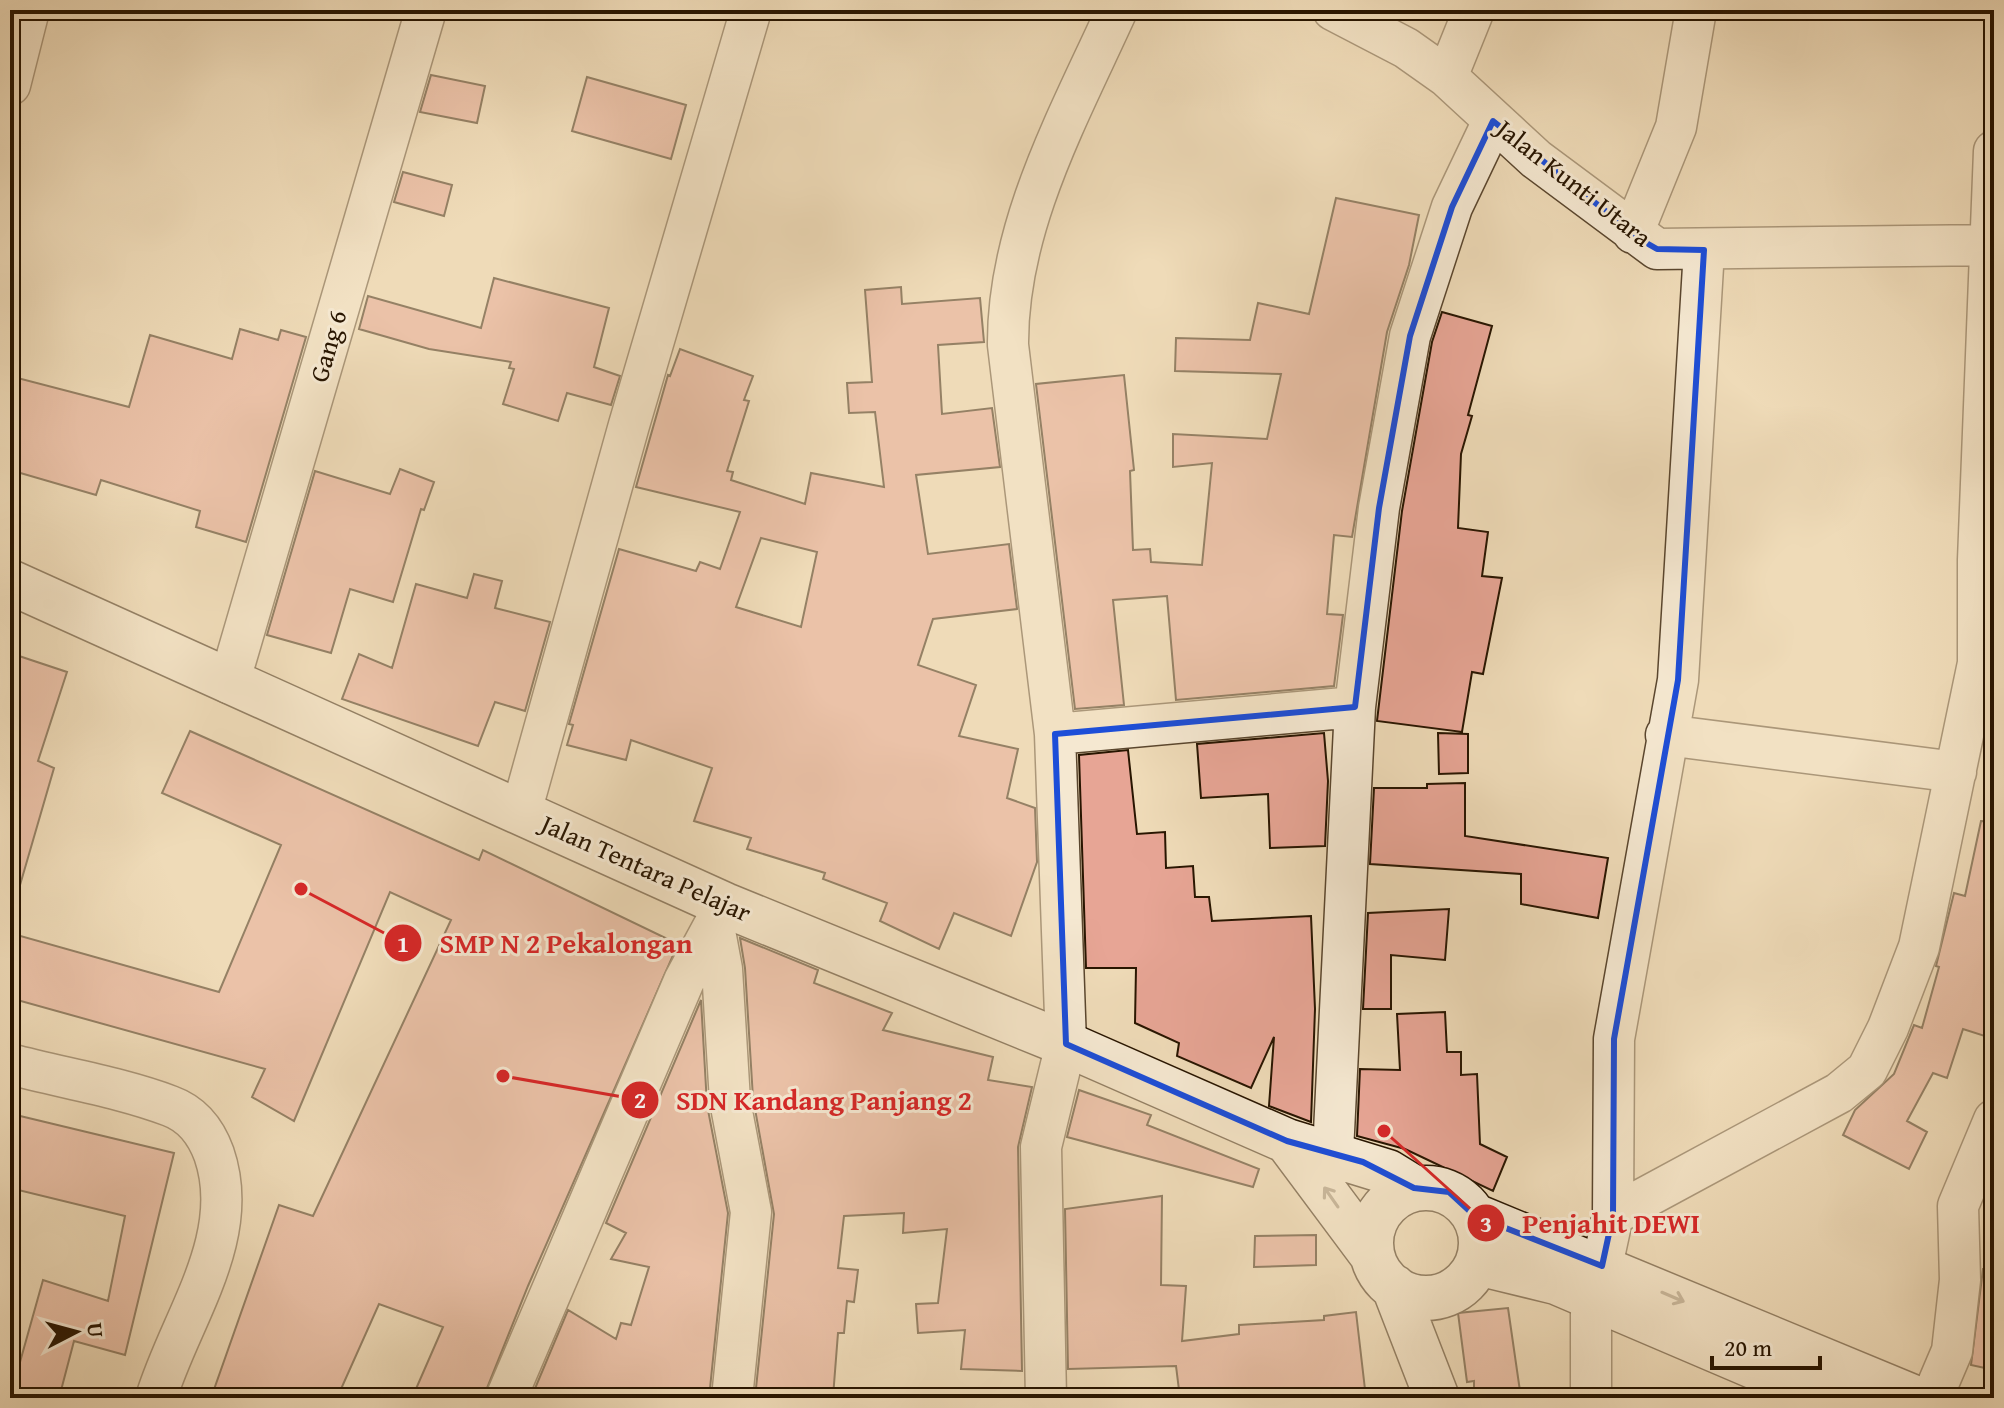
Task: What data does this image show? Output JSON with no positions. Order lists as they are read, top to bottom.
{
  "streets": {
    "street": ["Jalan Kunti Utara", "Gang 6", "Jalan Tentara Pelajar"]
  },
  "crossings": [
    ["Gang 6", "Jalan Tentara Pelajar"]
  ],
  "places": ["SMP N 2 Pekalongan", "SDN Kandang Panjang 2", "Penjahit DEWI"],
  "scale_bar": "20 m",
  "north": "right"
}
